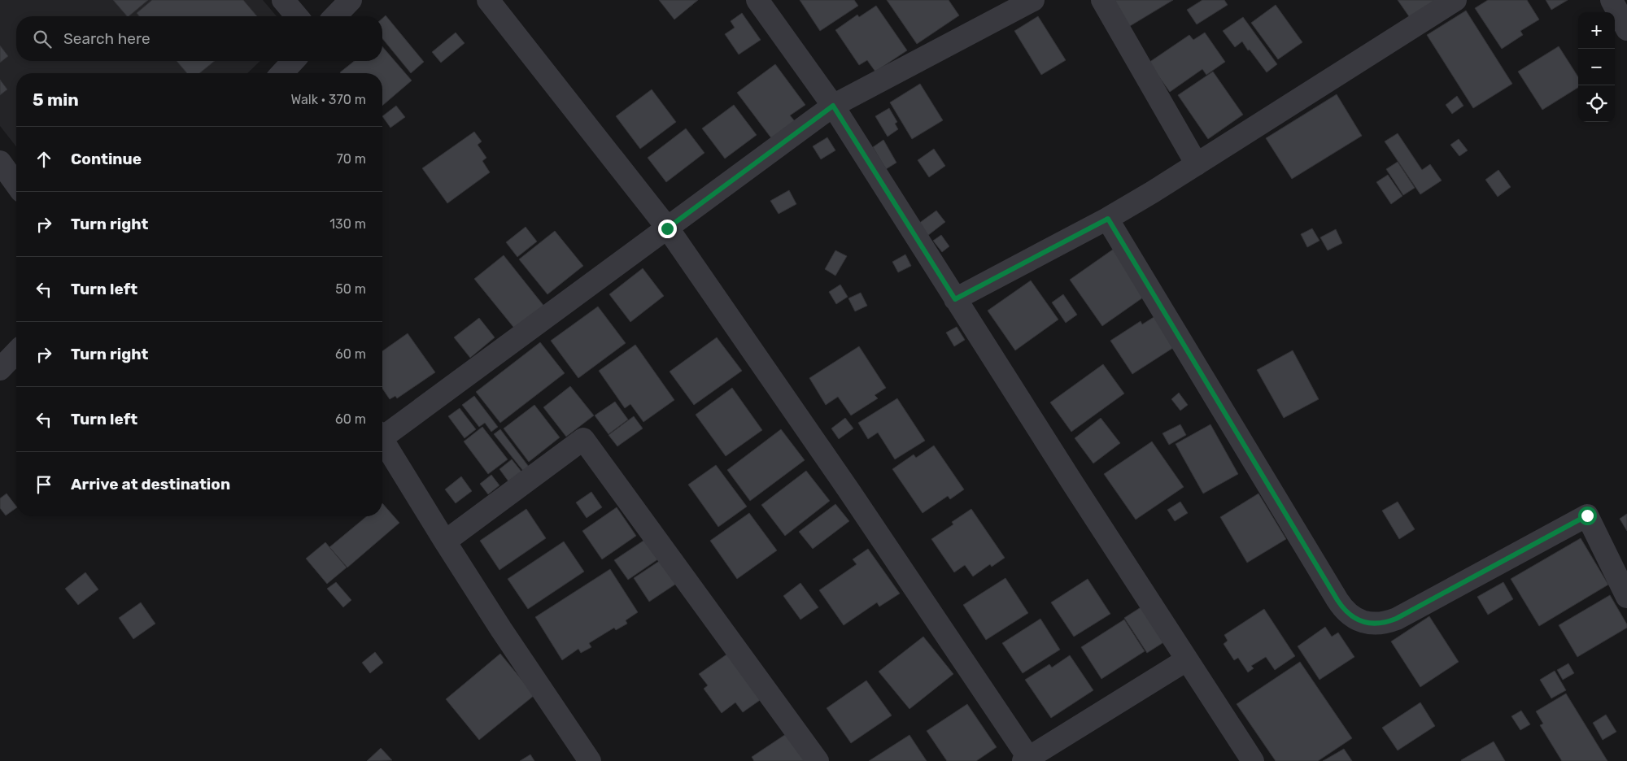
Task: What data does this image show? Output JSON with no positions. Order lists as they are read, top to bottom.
{
  "page": {
    "map_buttons": ["+", "−"],
    "search": "Search here",
    "heading": ["5 min", "Walk · 370 m"],
    "list": [
      ["Continue", "70 m"],
      ["Turn right", "130 m"],
      ["Turn left", "50 m"],
      ["Turn right", "60 m"],
      ["Turn left", "60 m"],
      "Arrive at destination"
    ]
  }
}
